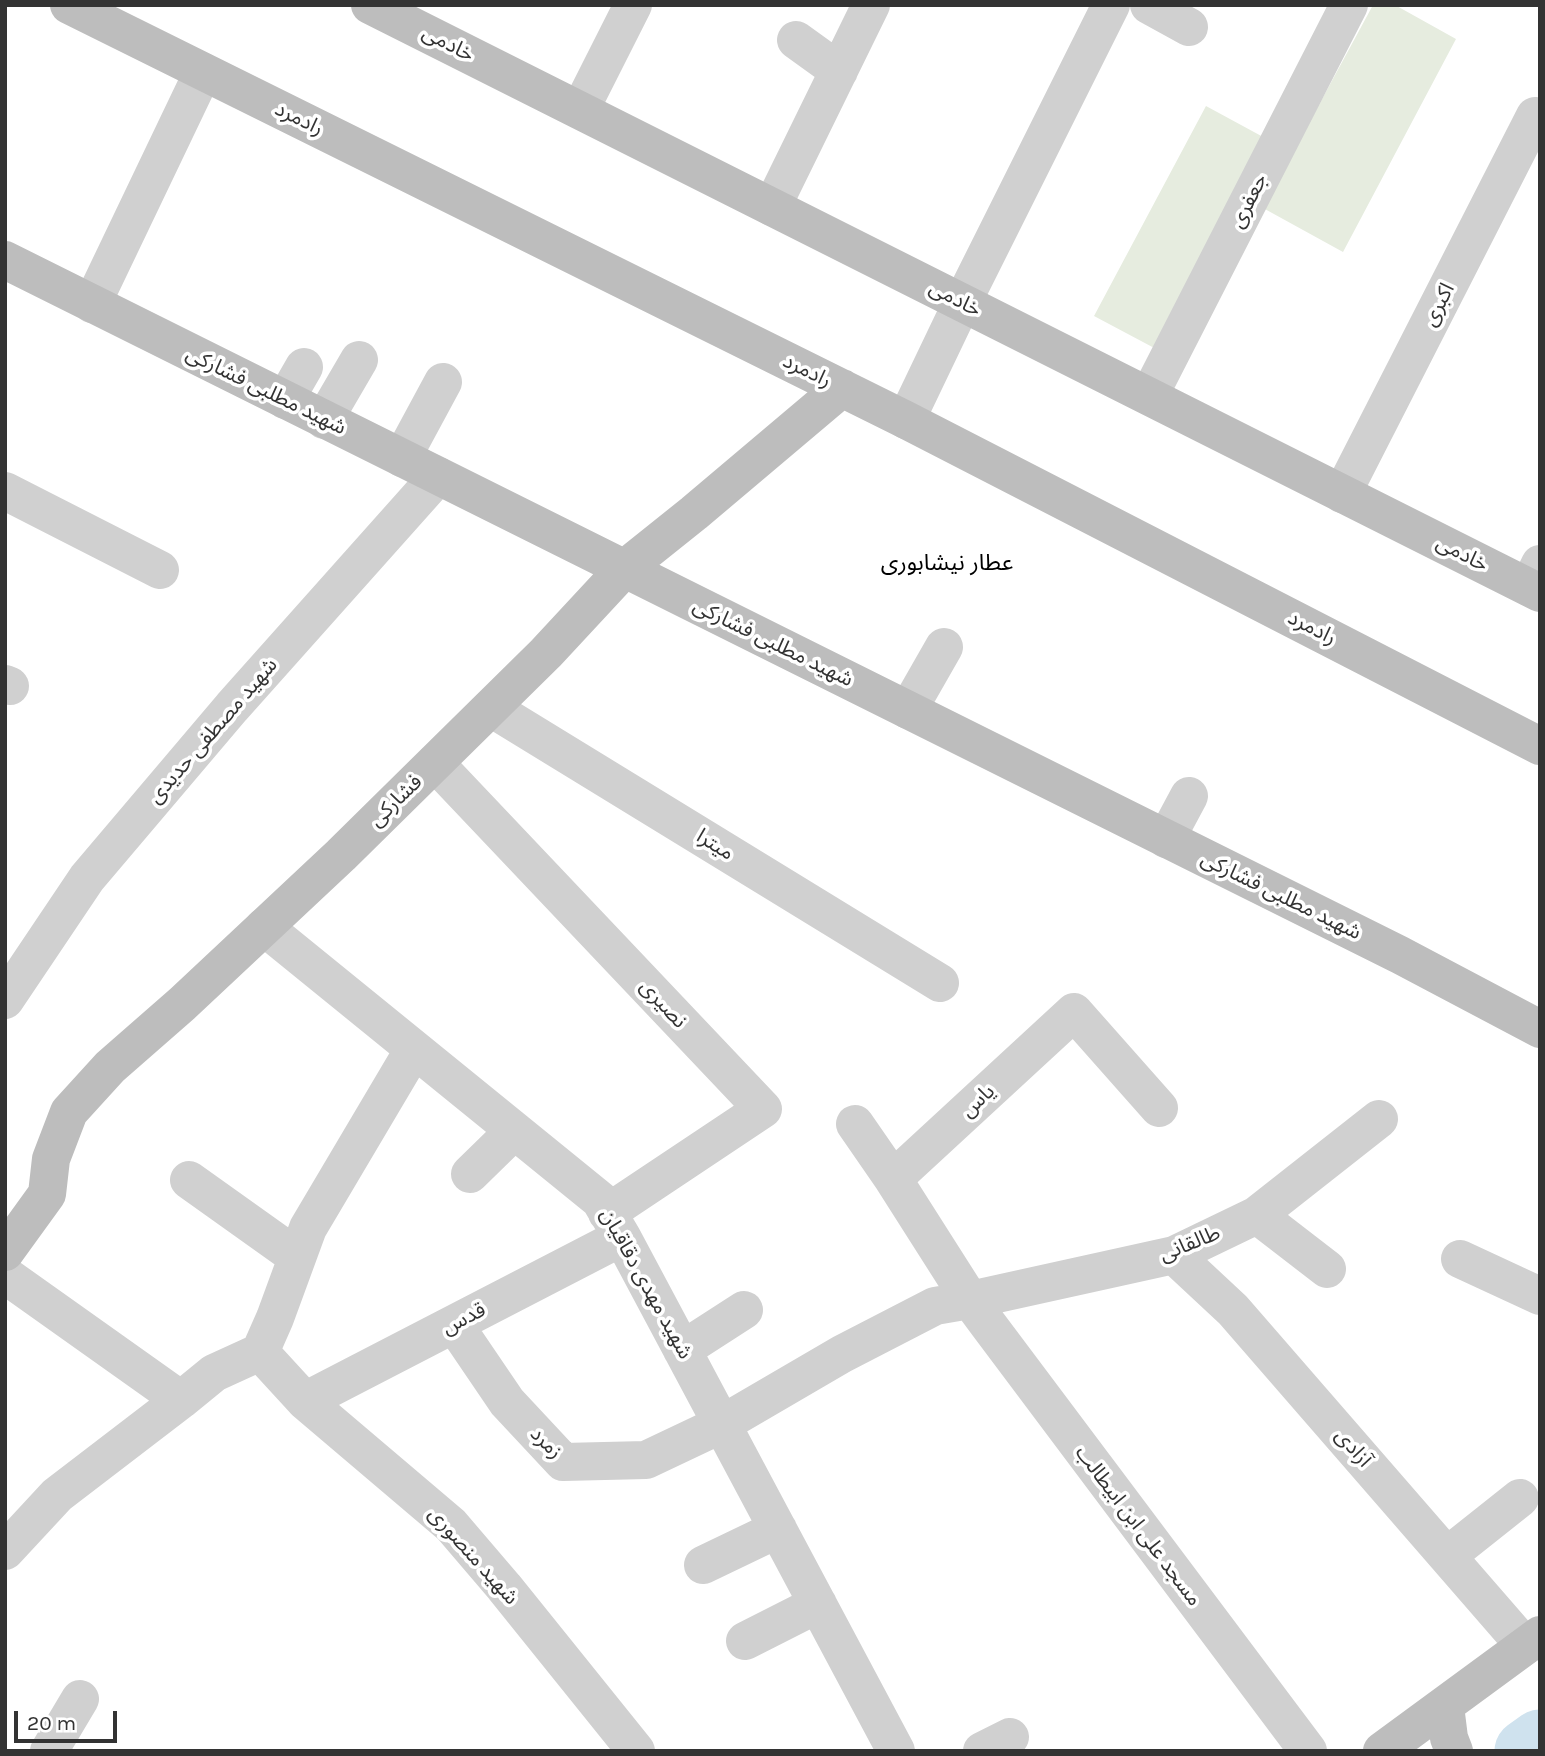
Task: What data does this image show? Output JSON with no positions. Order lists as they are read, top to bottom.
{
  "streets": {
    "street": [
      "خادمی",
      "رادمرد",
      "جعفری",
      "اکبری",
      "شهید مطلبی فشارکی",
      "شهید مصطفی حدیدی",
      "فشارکی",
      "میترا",
      "نصیری",
      "یاس",
      "طالقانی",
      "شهید مهدی دقاقیان",
      "قدس",
      "زمرد",
      "آزادی",
      "مسجد علی ابن ابیطالب",
      "شهید منصوری"
    ]
  },
  "crossings": [
    ["خادمی", "جعفری"],
    ["خادمی", "اکبری"],
    ["رادمرد", "فشارکی"],
    ["شهید مطلبی فشارکی", "شهید مصطفی حدیدی"],
    ["شهید مطلبی فشارکی", "فشارکی"],
    ["فشارکی", "میترا"],
    ["فشارکی", "نصیری"],
    ["فشارکی", "شهید مهدی دقاقیان"],
    ["نصیری", "شهید مهدی دقاقیان"],
    ["نصیری", "قدس"],
    ["طالقانی", "شهید مهدی دقاقیان"],
    ["طالقانی", "زمرد"],
    ["طالقانی", "آزادی"],
    ["طالقانی", "مسجد علی ابن ابیطالب"],
    ["شهید مهدی دقاقیان", "قدس"],
    ["شهید مهدی دقاقیان", "زمرد"],
    ["قدس", "زمرد"],
    ["قدس", "شهید منصوری"]
  ],
  "districts": ["عطار نیشابوری"],
  "scale_bar": "20 m"
}
